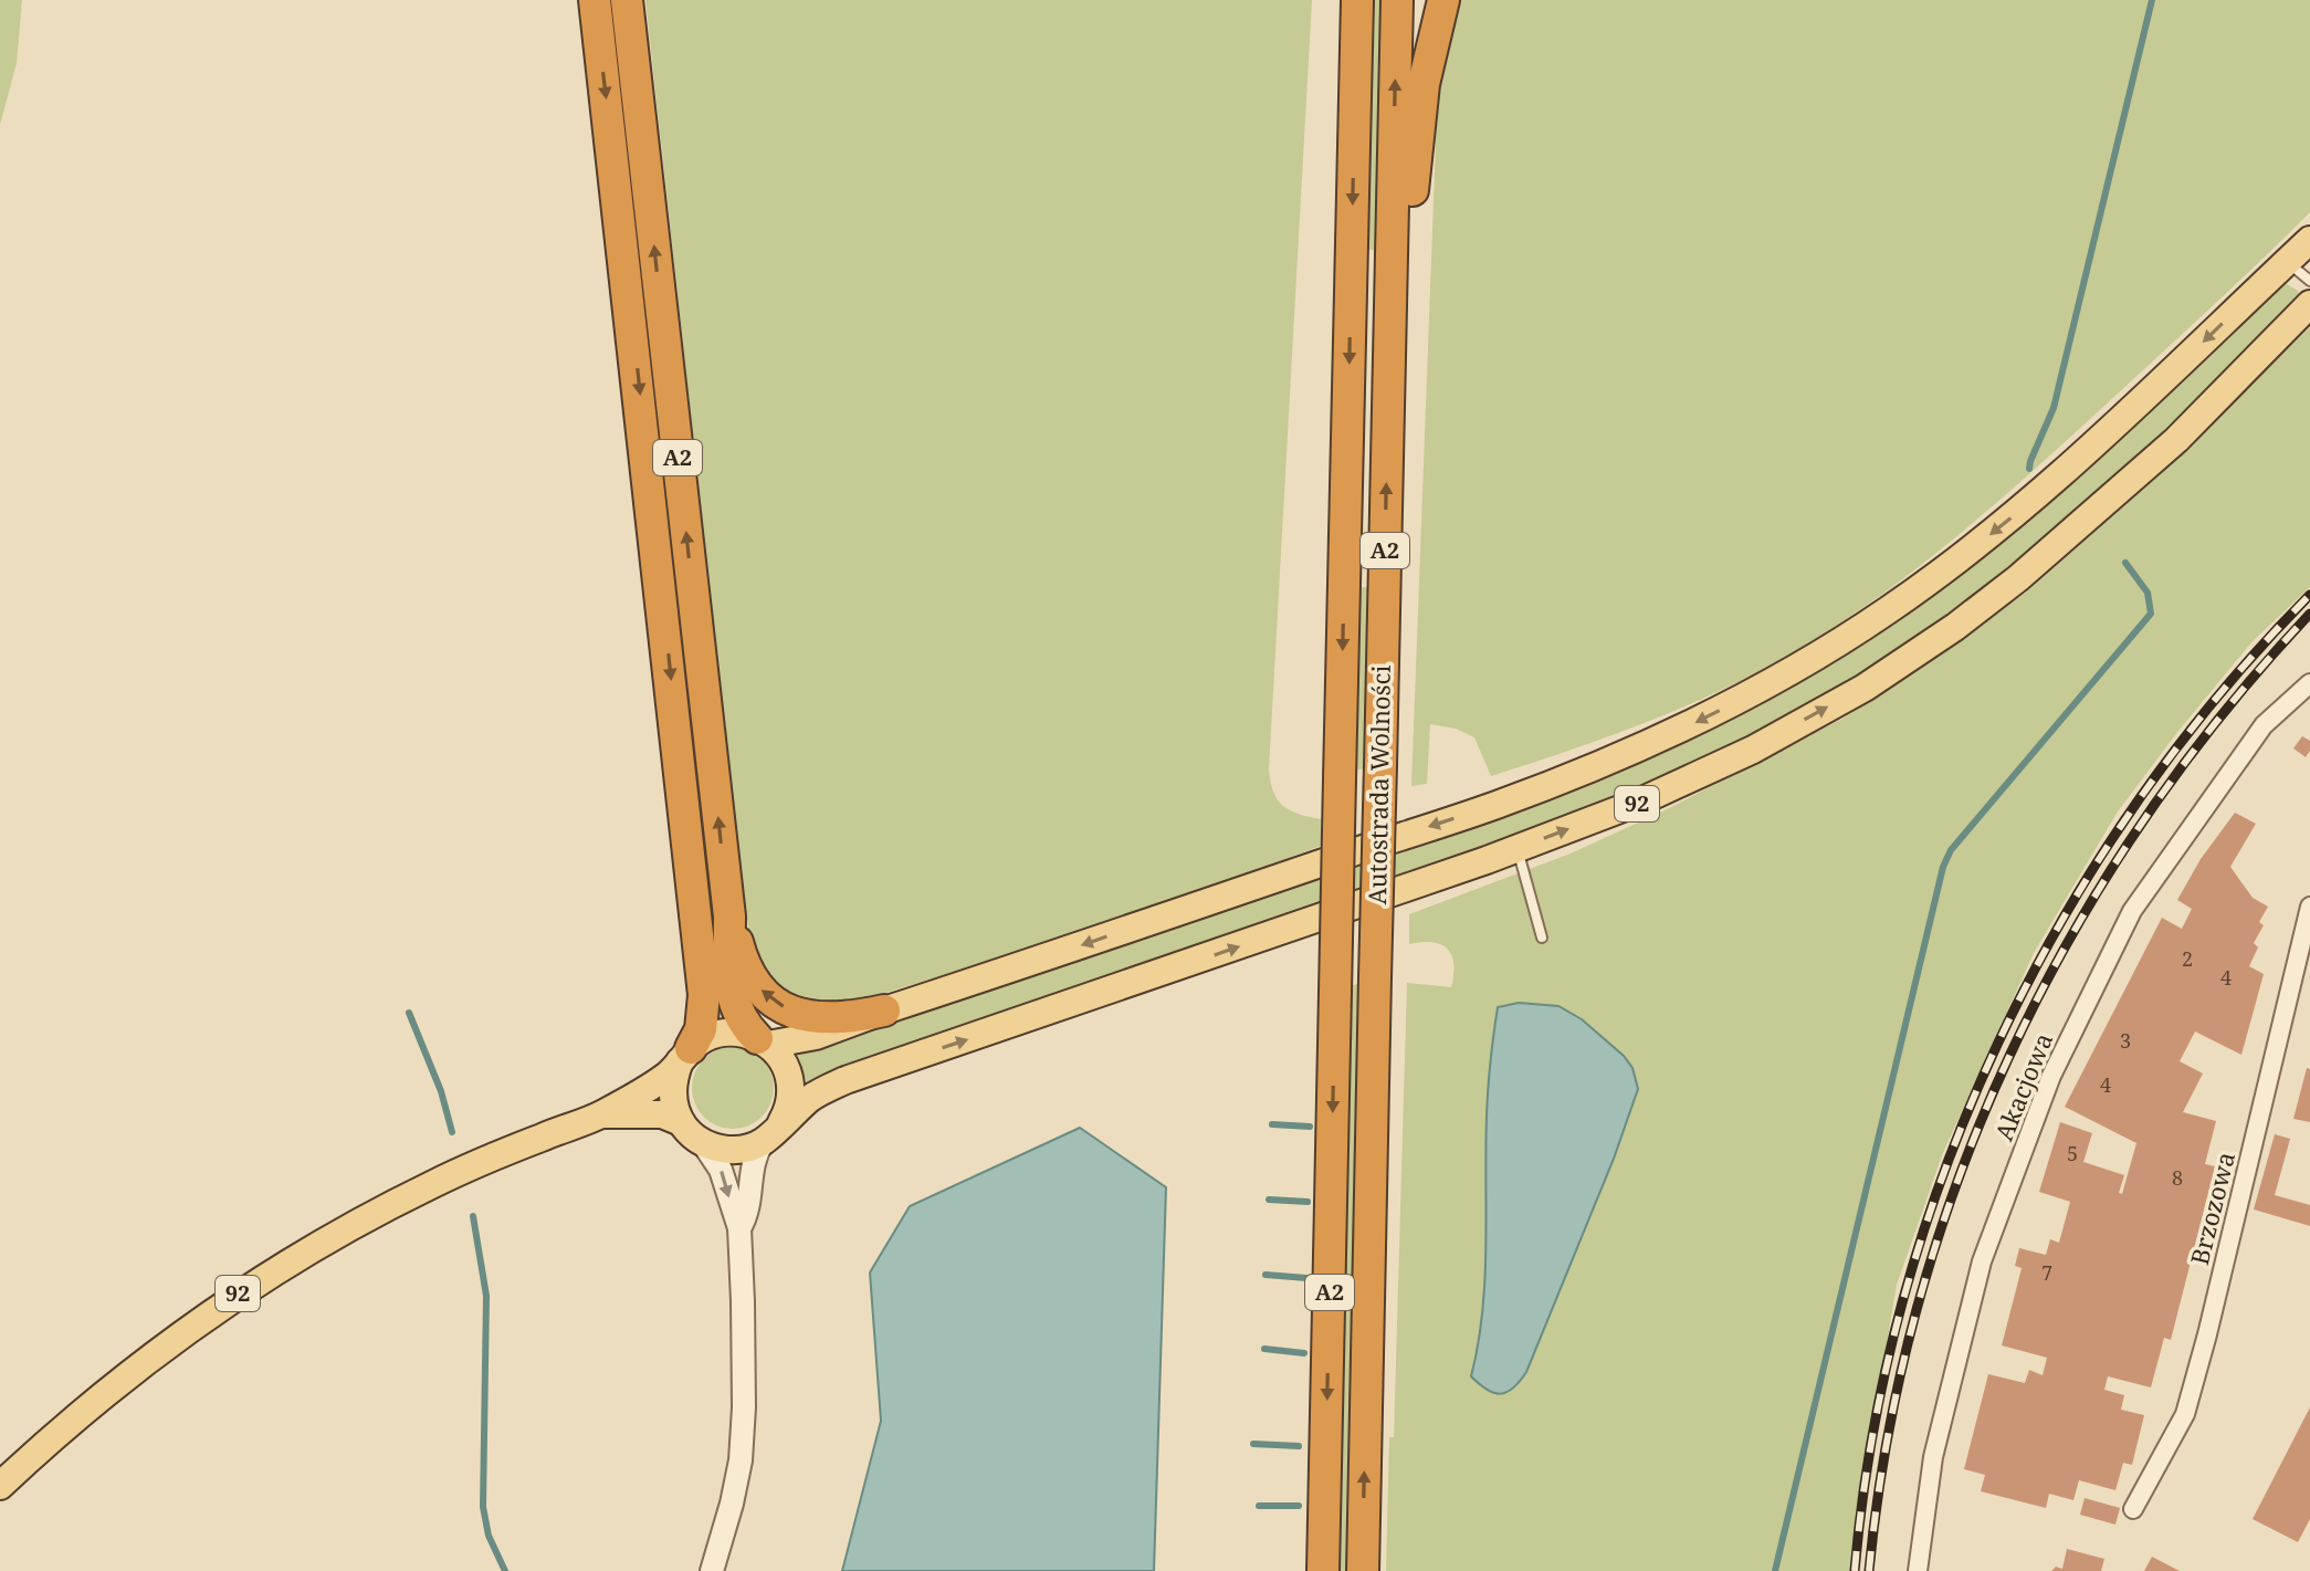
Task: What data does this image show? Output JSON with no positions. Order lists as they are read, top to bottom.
{
  "streets": {
    "highway": ["A2", "Autostrada Wolności"],
    "main road": ["92"],
    "street": ["Akacjowa", "Brzozowa"]
  },
  "crossings": [
    ["A2", "Autostrada Wolności"],
    ["A2", "92"]
  ],
  "house_numbers": [
    "2",
    "4",
    "3",
    "4",
    "5",
    "8",
    "7"
  ]
}
